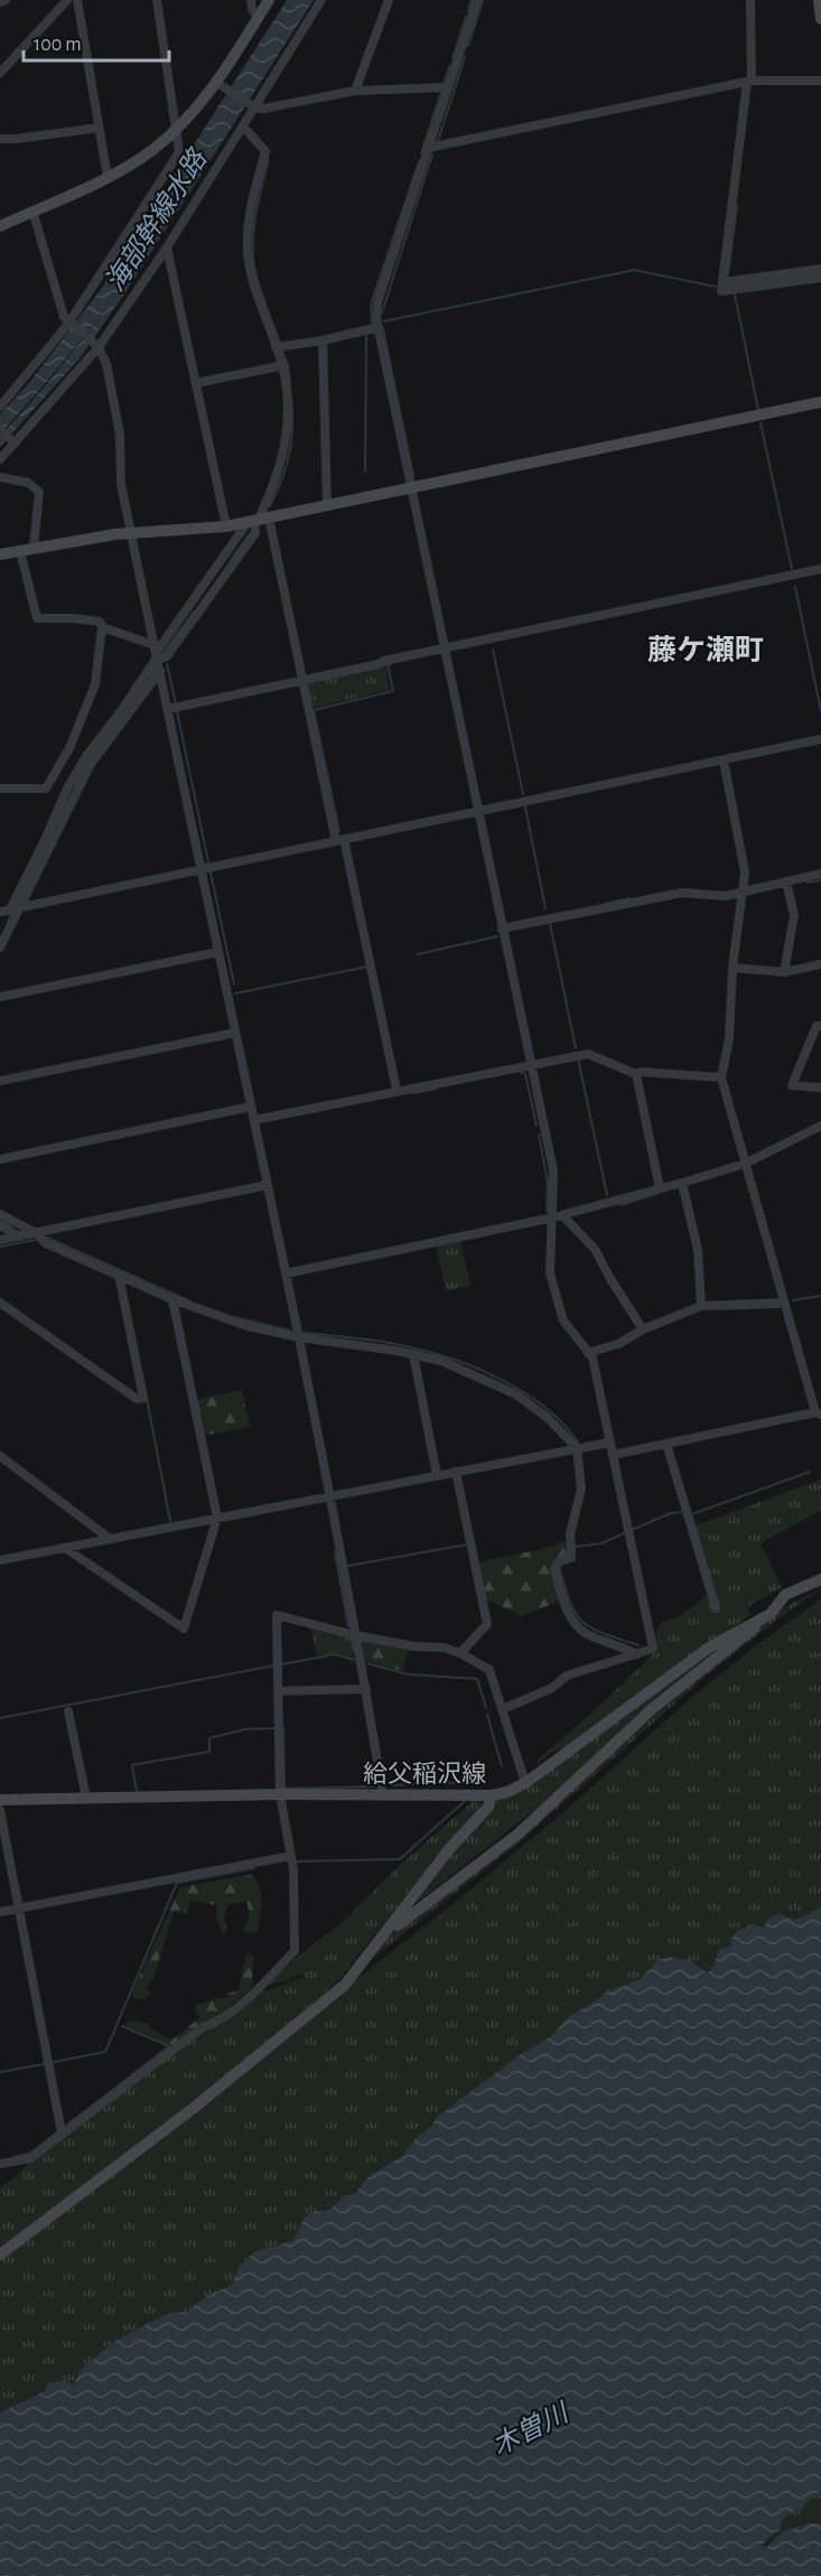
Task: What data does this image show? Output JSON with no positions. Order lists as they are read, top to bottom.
{
  "streets": {
    "street": ["給父稲沢線"]
  },
  "districts": ["藤ケ瀬町"],
  "water": ["海部幹線水路", "木曽川"],
  "scale_bar": "100 m"
}
